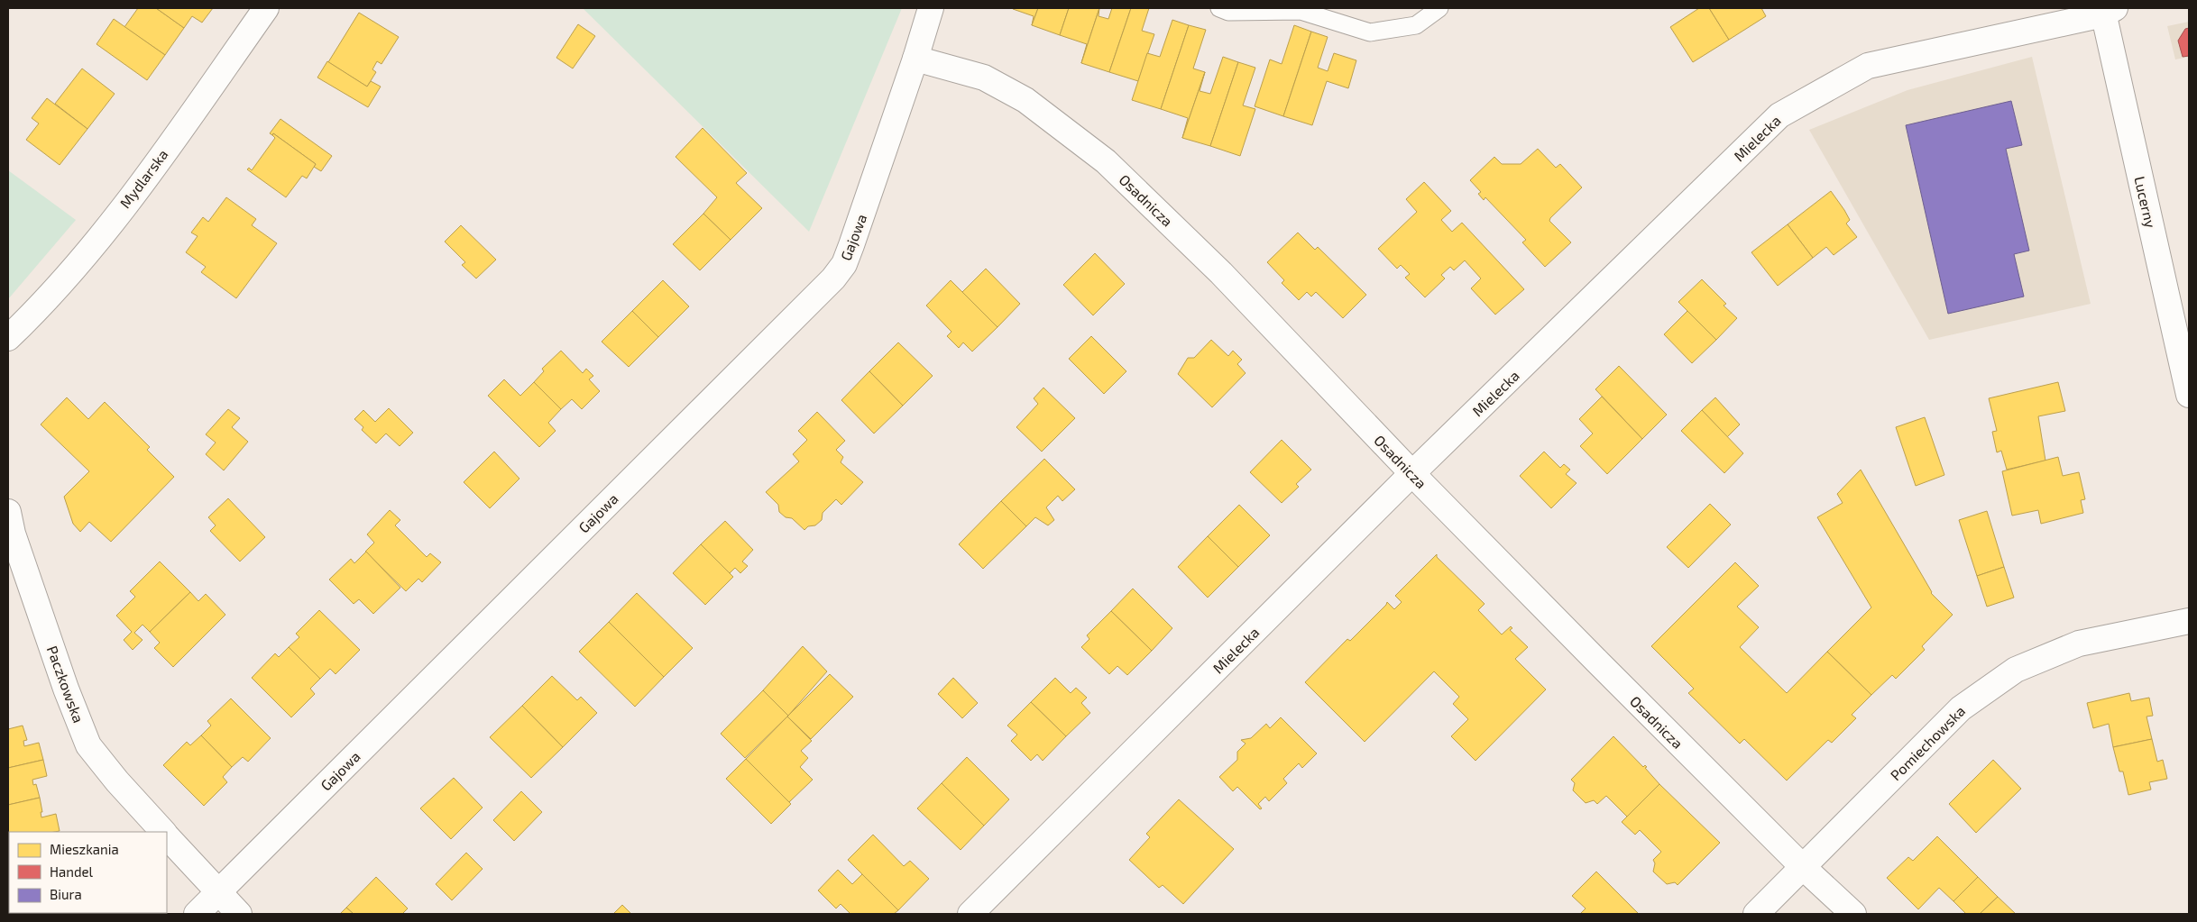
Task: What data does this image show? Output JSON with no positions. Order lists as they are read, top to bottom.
{
  "streets": {
    "street": [
      "Mielecka",
      "Mydlarska",
      "Osadnicza",
      "Lucerny",
      "Gajowa",
      "Paczkowska",
      "Pomiechowska"
    ]
  },
  "crossings": [
    ["Mielecka", "Osadnicza"],
    ["Mielecka", "Lucerny"],
    ["Osadnicza", "Gajowa"],
    ["Osadnicza", "Pomiechowska"],
    ["Gajowa", "Paczkowska"]
  ],
  "legend": ["Mieszkania", "Handel", "Biura"]
}
